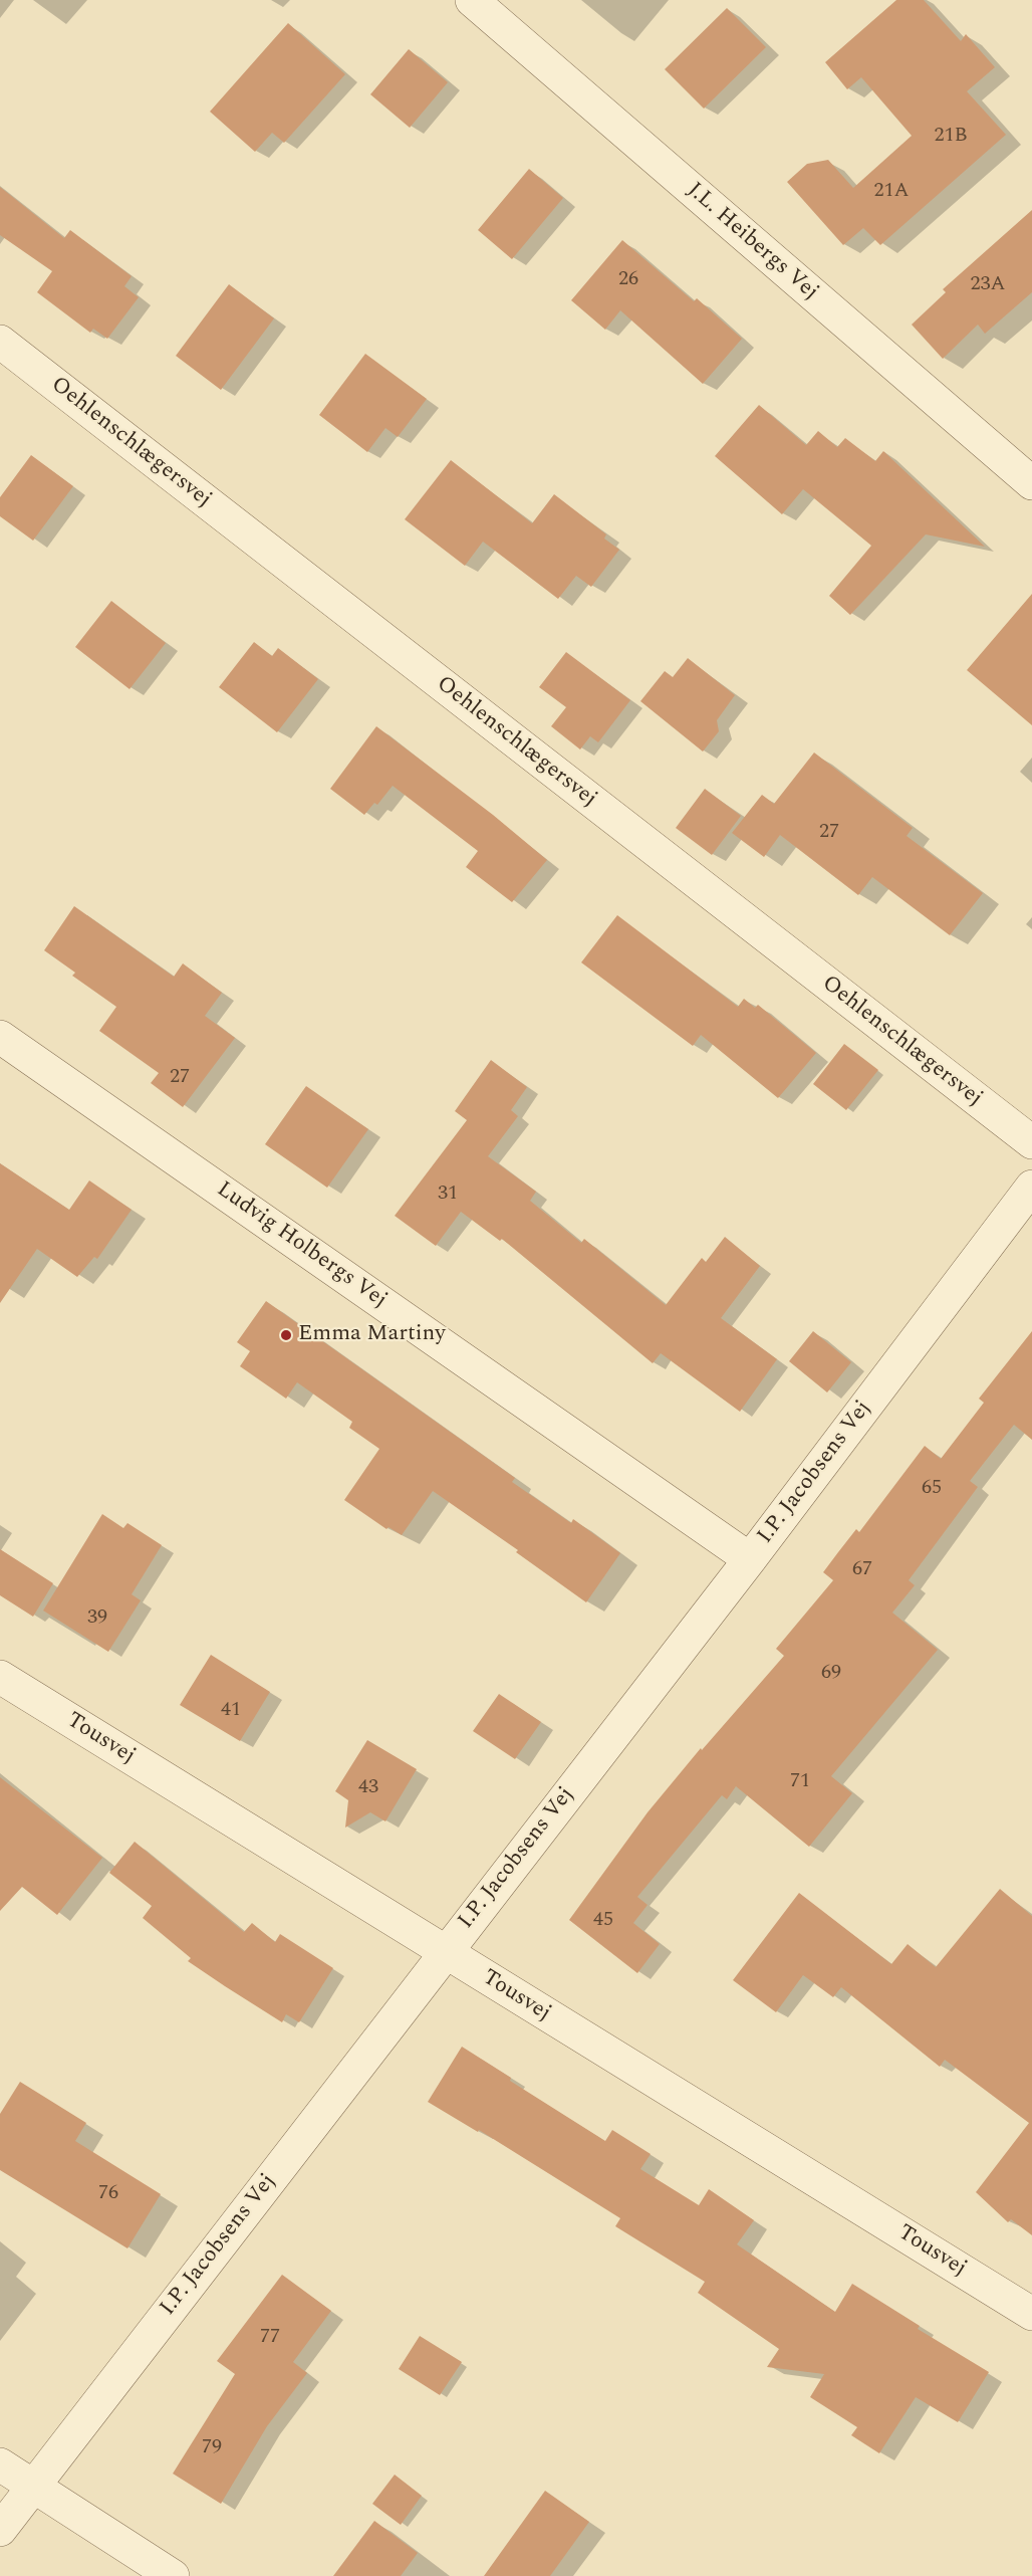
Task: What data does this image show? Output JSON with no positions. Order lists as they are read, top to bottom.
{
  "streets": {
    "street": [
      "J.L. Heibergs Vej",
      "Oehlenschlægersvej",
      "Ludvig Holbergs Vej",
      "I.P. Jacobsens Vej",
      "Tousvej"
    ]
  },
  "crossings": [
    ["Ludvig Holbergs Vej", "I.P. Jacobsens Vej"],
    ["I.P. Jacobsens Vej", "Tousvej"]
  ],
  "places": ["Emma Martiny"],
  "house_numbers": [
    "21B",
    "21A",
    "26",
    "23A",
    "27",
    "27",
    "31",
    "65",
    "67",
    "39",
    "69",
    "41",
    "71",
    "43",
    "45",
    "76",
    "77",
    "79"
  ]
}
